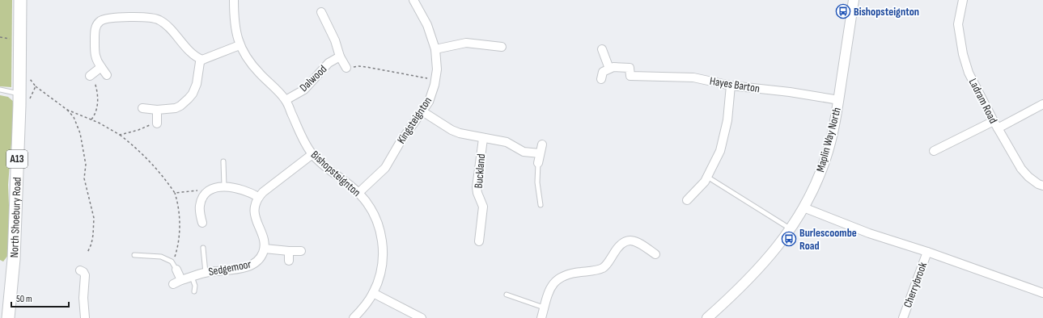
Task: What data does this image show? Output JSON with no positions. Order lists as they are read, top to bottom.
{
  "streets": {
    "main road": ["A13", "North Shoebury Road"],
    "street": [
      "Dalwood",
      "Hayes Barton",
      "Ladram Road",
      "Kingsteignton",
      "Maplin Way North",
      "Buckland",
      "Bishopsteignton",
      "Sedgemoor",
      "Cherrybrook"
    ]
  },
  "crossings": [
    ["Dalwood", "Bishopsteignton"],
    ["Hayes Barton", "Maplin Way North"],
    ["Kingsteignton", "Buckland"],
    ["Kingsteignton", "Bishopsteignton"]
  ],
  "places": {
    "bus stop": ["Bishopsteignton", "Burlescoombe Road"]
  },
  "scale_bar": "50 m"
}
